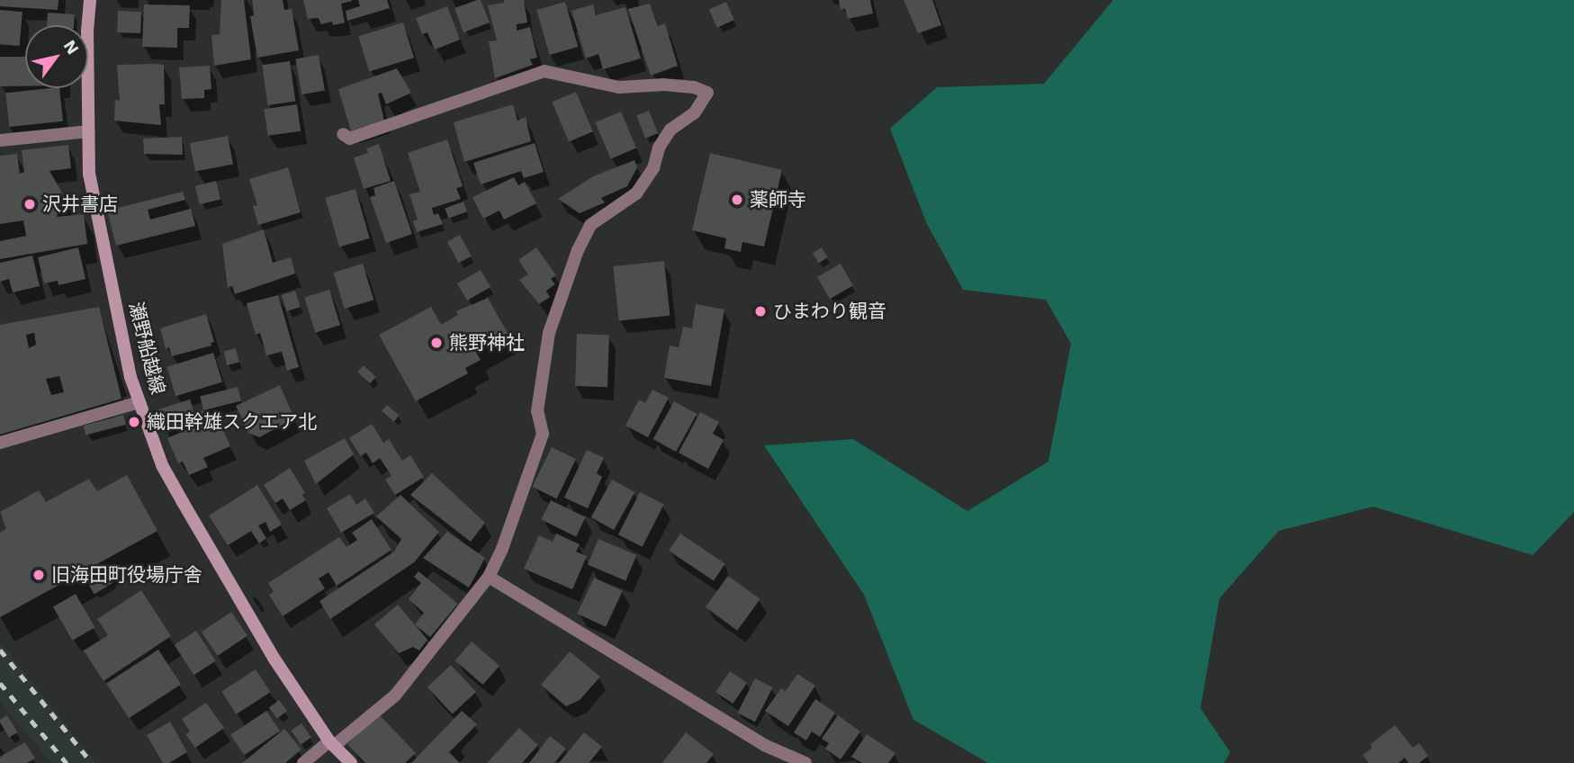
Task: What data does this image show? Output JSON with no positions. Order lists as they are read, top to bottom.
{
  "streets": {
    "main road": ["瀬野船越線"]
  },
  "places": [
    "薬師寺",
    "沢井書店",
    "ひまわり観音",
    "熊野神社",
    "織田幹雄スクエア北",
    "旧海田町役場庁舎"
  ],
  "north": "top right"
}
